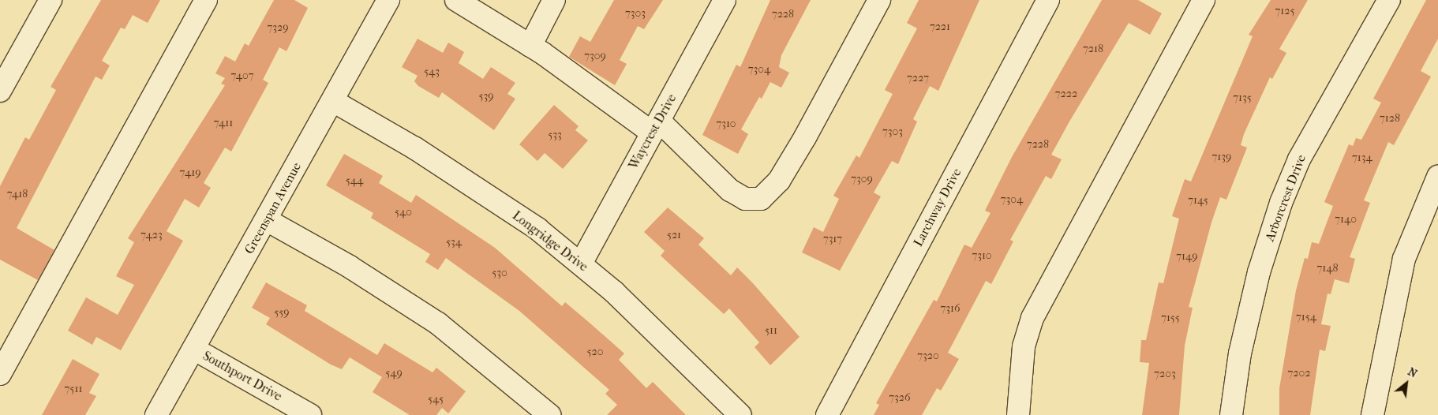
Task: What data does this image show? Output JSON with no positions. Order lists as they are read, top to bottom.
{
  "streets": {
    "street": [
      "Waycrest Drive",
      "Arborcrest Drive",
      "Larchway Drive",
      "Greenspan Avenue",
      "Longridge Drive",
      "Southport Drive"
    ]
  },
  "crossings": [
    ["Waycrest Drive", "Longridge Drive"],
    ["Greenspan Avenue", "Longridge Drive"],
    ["Greenspan Avenue", "Southport Drive"]
  ],
  "house_numbers": [
    "7125",
    "7303",
    "7228",
    "7221",
    "7329",
    "7218",
    "7309",
    "7304",
    "543",
    "7407",
    "7227",
    "7222",
    "539",
    "7135",
    "7128",
    "7411",
    "7310",
    "7303",
    "533",
    "7228",
    "7139",
    "7134",
    "7419",
    "7309",
    "544",
    "7418",
    "7304",
    "7145",
    "540",
    "7140",
    "7423",
    "521",
    "7317",
    "534",
    "7310",
    "7149",
    "7148",
    "530",
    "7316",
    "559",
    "7154",
    "7155",
    "511",
    "520",
    "7320",
    "549",
    "7202",
    "7203",
    "7511",
    "7326",
    "545"
  ],
  "north": "top right"
}
